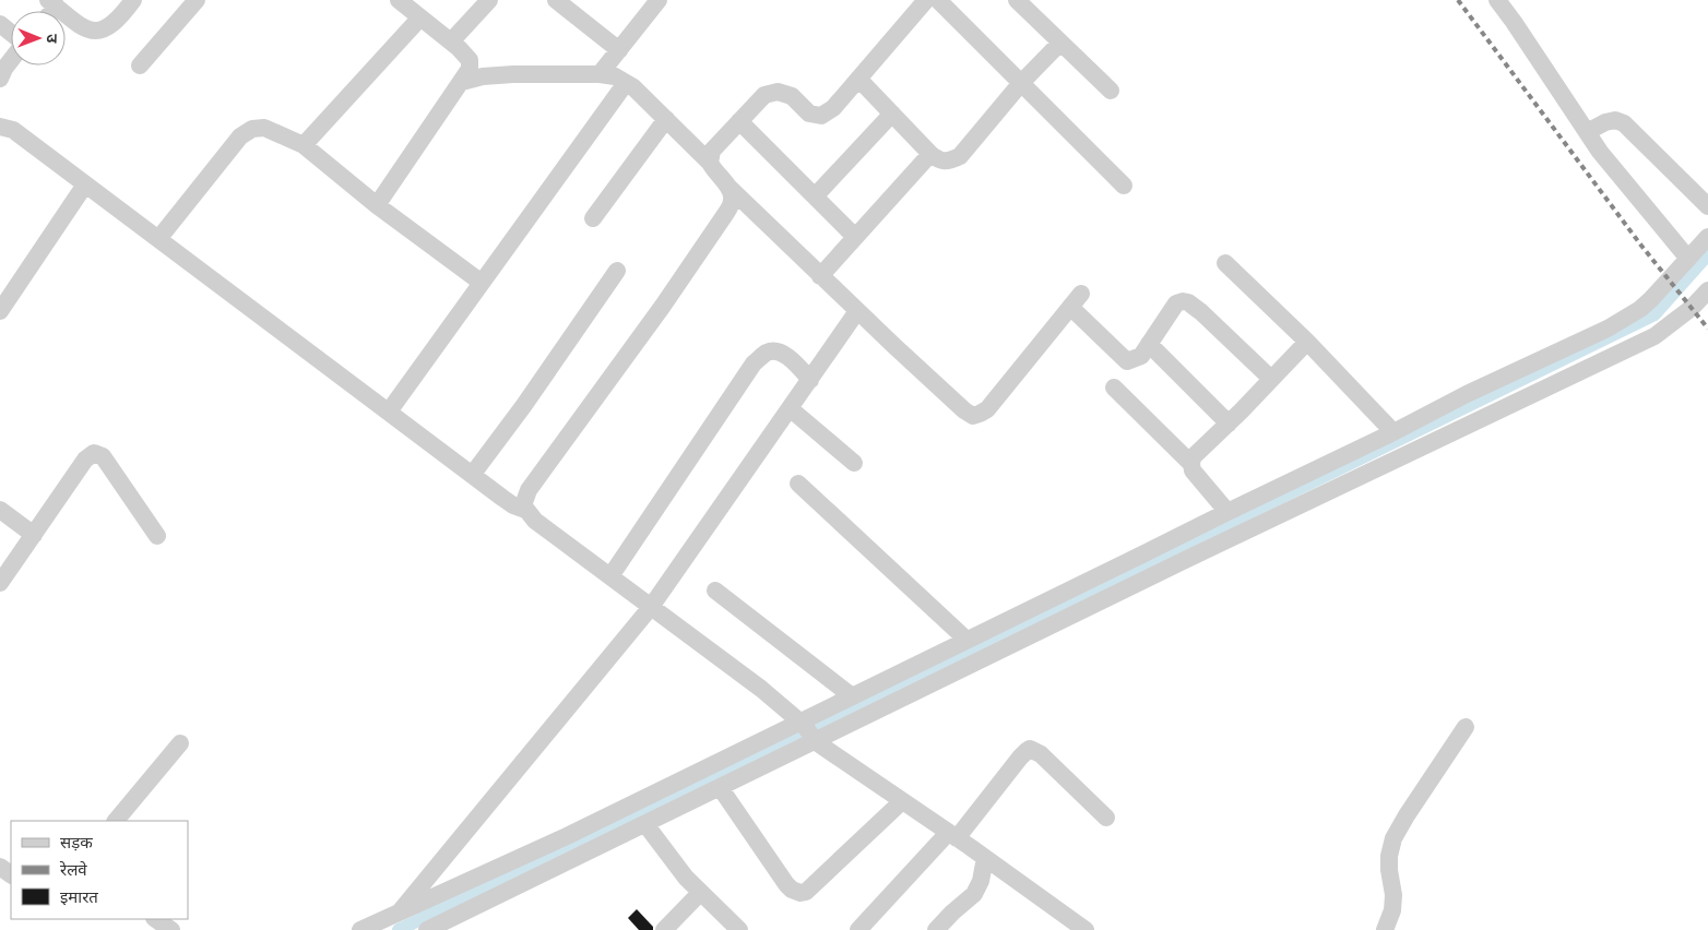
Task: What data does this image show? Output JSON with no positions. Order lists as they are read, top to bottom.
{
  "legend": ["सड़क", "रेलवे", "इमारत"],
  "north": "right"
}
